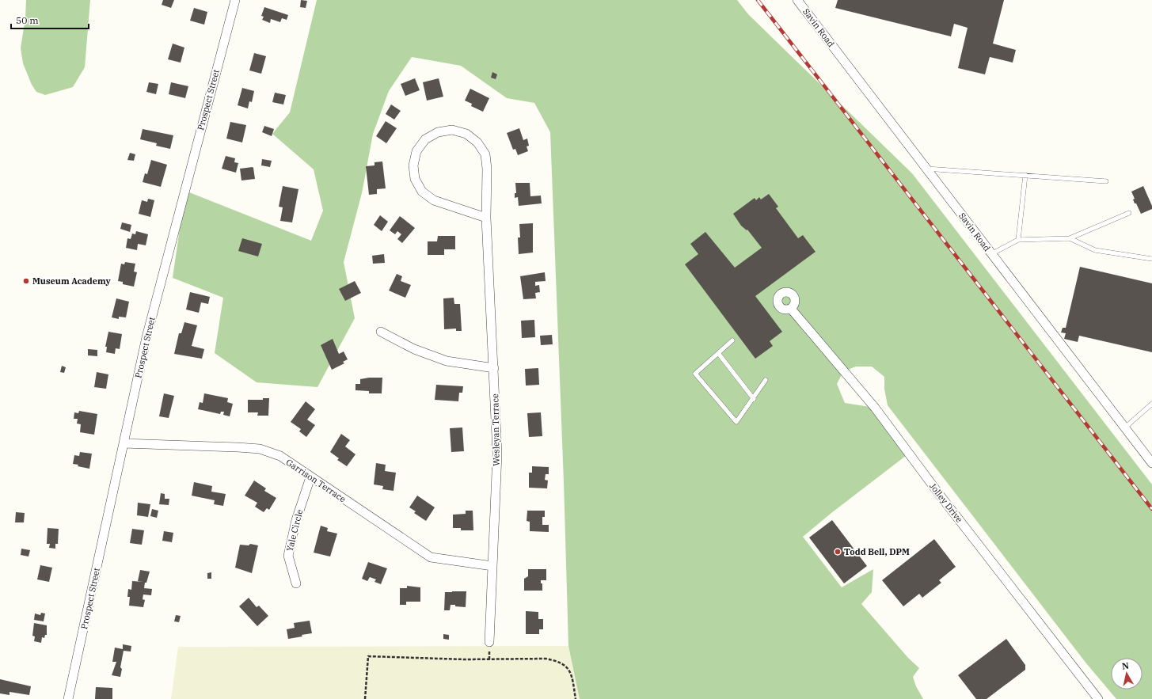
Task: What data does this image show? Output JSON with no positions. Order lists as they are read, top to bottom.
{
  "streets": {
    "street": [
      "Savin Road",
      "Prospect Street",
      "Wesleyan Terrace",
      "Garrison Terrace",
      "Jolley Drive",
      "Yale Circle"
    ]
  },
  "crossings": [
    ["Prospect Street", "Garrison Terrace"],
    ["Wesleyan Terrace", "Garrison Terrace"],
    ["Garrison Terrace", "Yale Circle"]
  ],
  "places": ["Museum Academy", "Todd Bell, DPM"],
  "scale_bar": "50 m",
  "north": "top"
}
